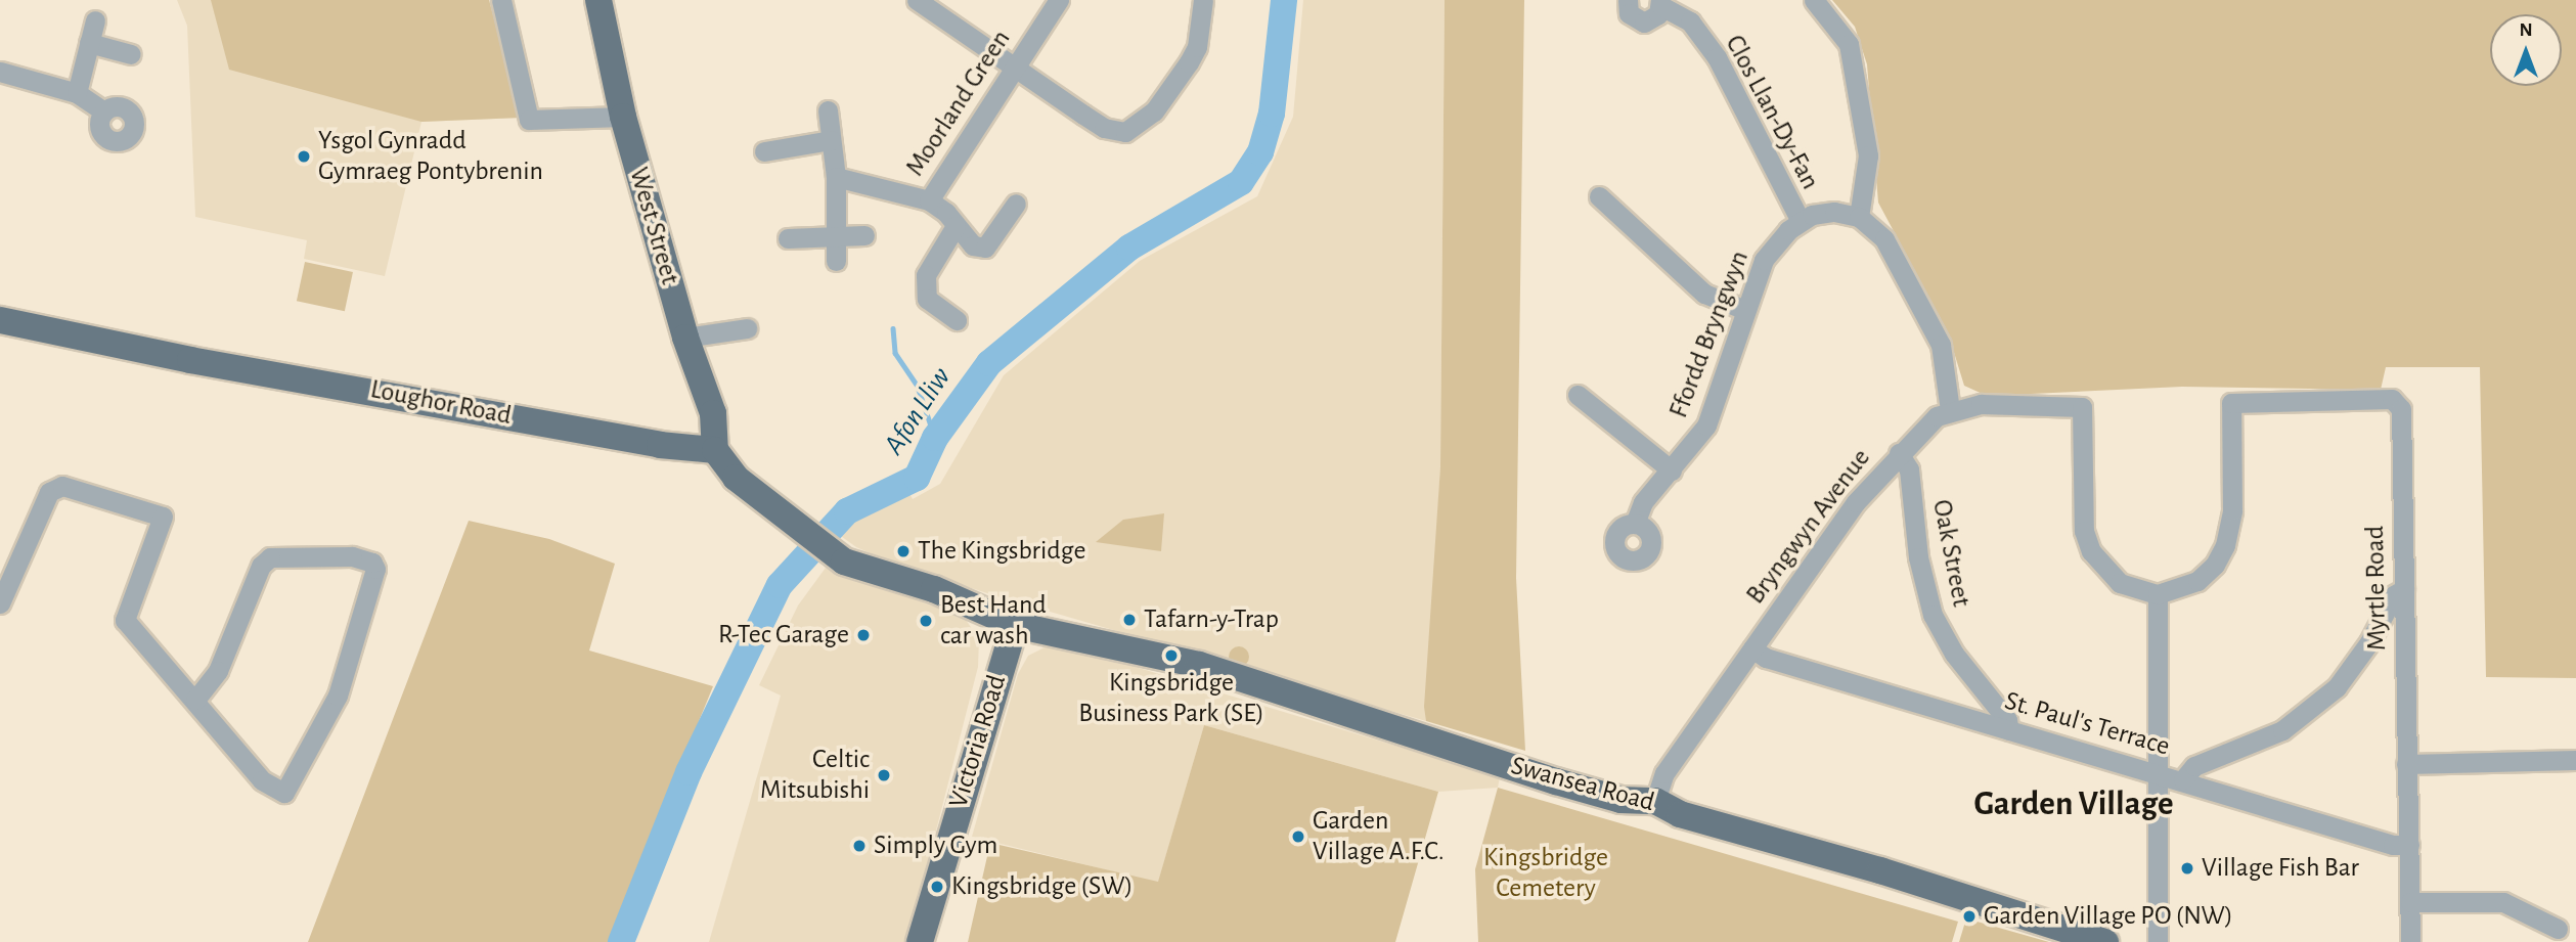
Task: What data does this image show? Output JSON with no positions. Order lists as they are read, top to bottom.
{
  "streets": {
    "main road": [
      "West Street",
      "Loughor Road",
      "Victoria Road",
      "Swansea Road"
    ],
    "street": [
      "Moorland Green",
      "Clos Llan-Dy-Fan",
      "Ffordd Bryngwyn",
      "Bryngwyn Avenue",
      "Oak Street",
      "Myrtle Road",
      "St. Paul's Terrace"
    ]
  },
  "crossings": [
    ["Clos Llan-Dy-Fan", "Ffordd Bryngwyn"],
    ["West Street", "Loughor Road"],
    ["West Street", "Swansea Road"],
    ["Loughor Road", "Swansea Road"],
    ["Bryngwyn Avenue", "Oak Street"],
    ["Bryngwyn Avenue", "St. Paul's Terrace"],
    ["Bryngwyn Avenue", "Swansea Road"],
    ["Oak Street", "St. Paul's Terrace"],
    ["Myrtle Road", "St. Paul's Terrace"],
    ["Victoria Road", "Swansea Road"]
  ],
  "districts": ["Garden Village"],
  "water": ["Afon Lliw"],
  "parks": ["Kingsbridge Cemetery"],
  "places": [
    "Ysgol Gynradd Gymraeg Pontybrenin",
    "The Kingsbridge",
    "Tafarn-y-Trap",
    "Best Hand car wash",
    "R-Tec Garage",
    "Kingsbridge Business Park (SE)",
    "Celtic Mitsubishi",
    "Garden Village A.F.C.",
    "Simply Gym",
    "Village Fish Bar",
    "Kingsbridge (SW)",
    "Garden Village PO (NW)"
  ],
  "north": "top"
}
